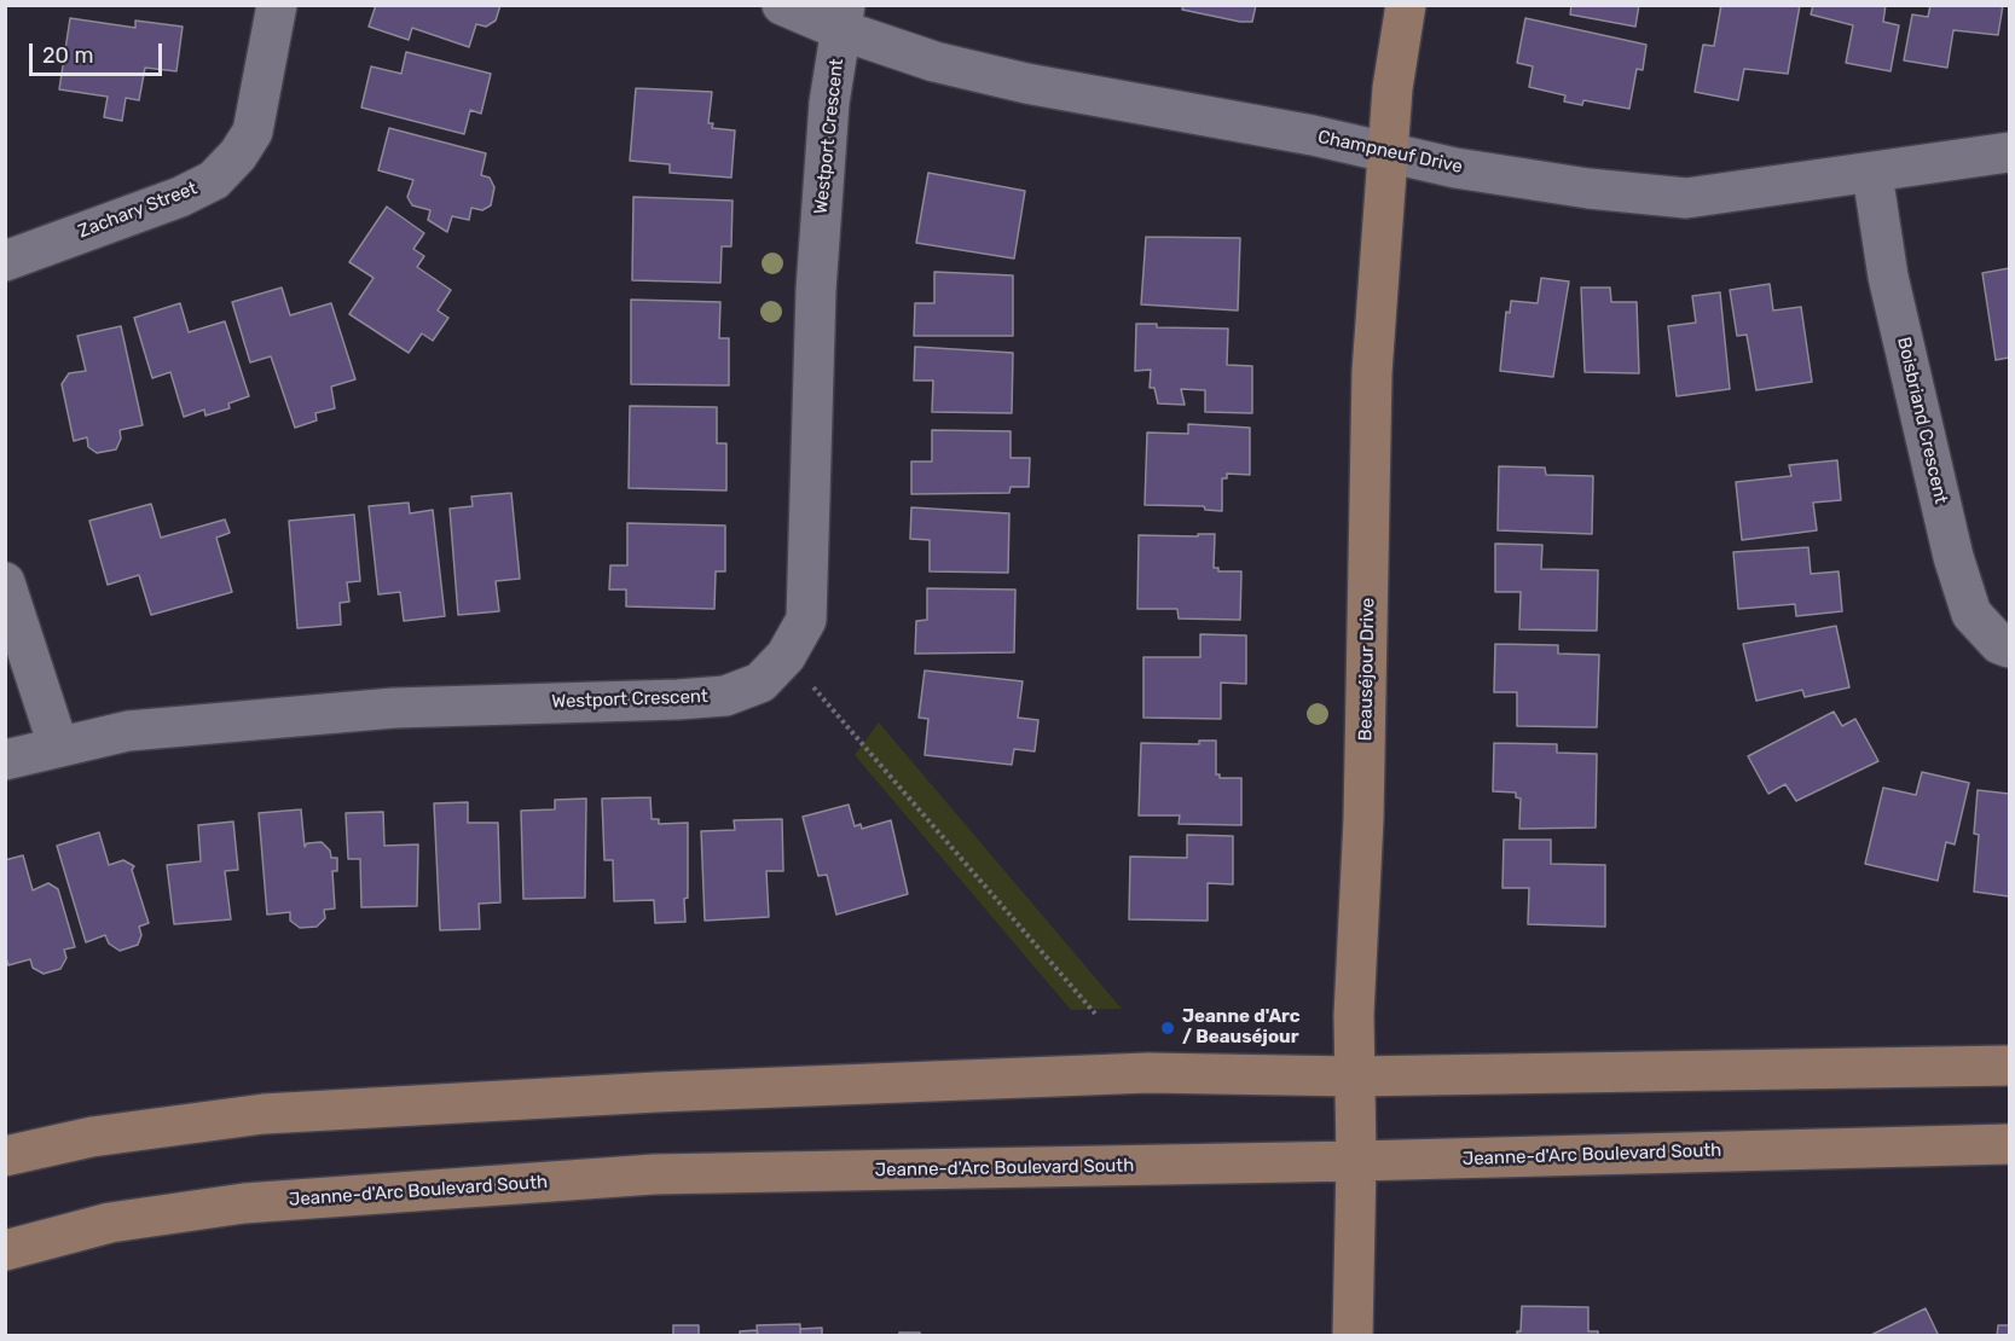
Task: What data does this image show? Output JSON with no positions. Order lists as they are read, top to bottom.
{
  "streets": {
    "main road": ["Beauséjour Drive", "Jeanne-d'Arc Boulevard South"],
    "street": [
      "Westport Crescent",
      "Champneuf Drive",
      "Zachary Street",
      "Boisbriand Crescent"
    ]
  },
  "crossings": [
    ["Westport Crescent", "Champneuf Drive"],
    ["Champneuf Drive", "Boisbriand Crescent"],
    ["Champneuf Drive", "Beauséjour Drive"],
    ["Beauséjour Drive", "Jeanne-d'Arc Boulevard South"]
  ],
  "places": ["Jeanne d'Arc / Beauséjour"],
  "scale_bar": "20 m"
}
